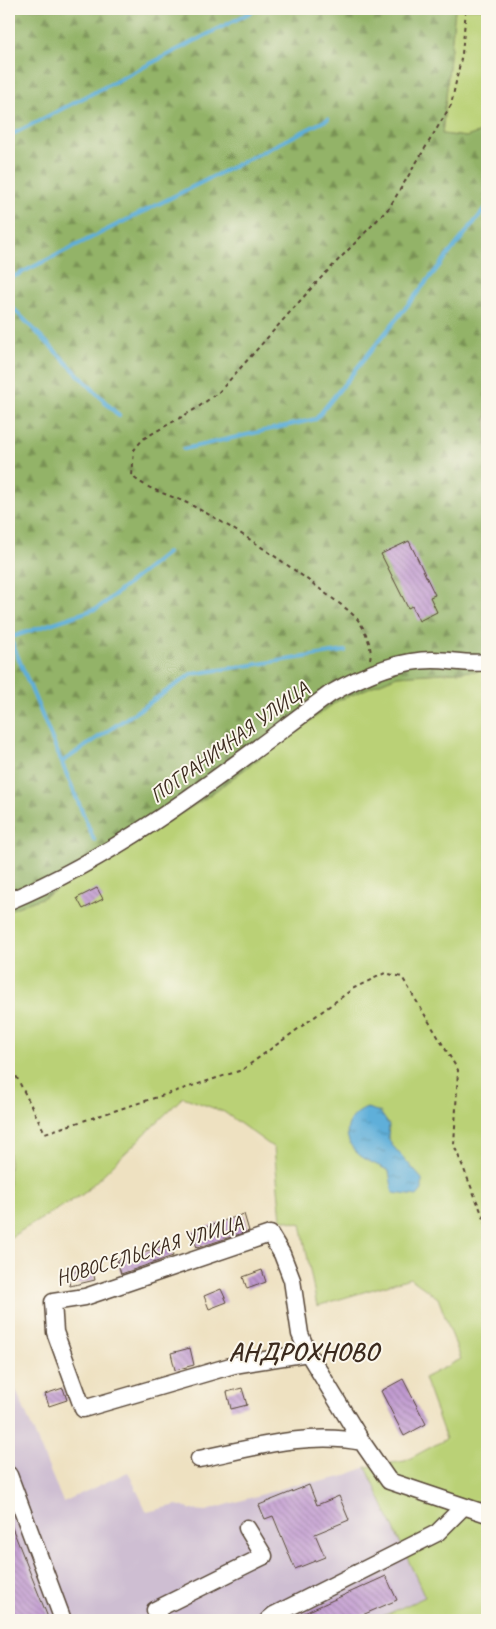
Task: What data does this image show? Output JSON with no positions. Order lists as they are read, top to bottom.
{
  "streets": {
    "street": ["ПОГРАНИЧНАЯ УЛИЦА", "НОВОСЕЛЬСКАЯ УЛИЦА"]
  },
  "districts": ["АНДРОХНОВО"]
}
